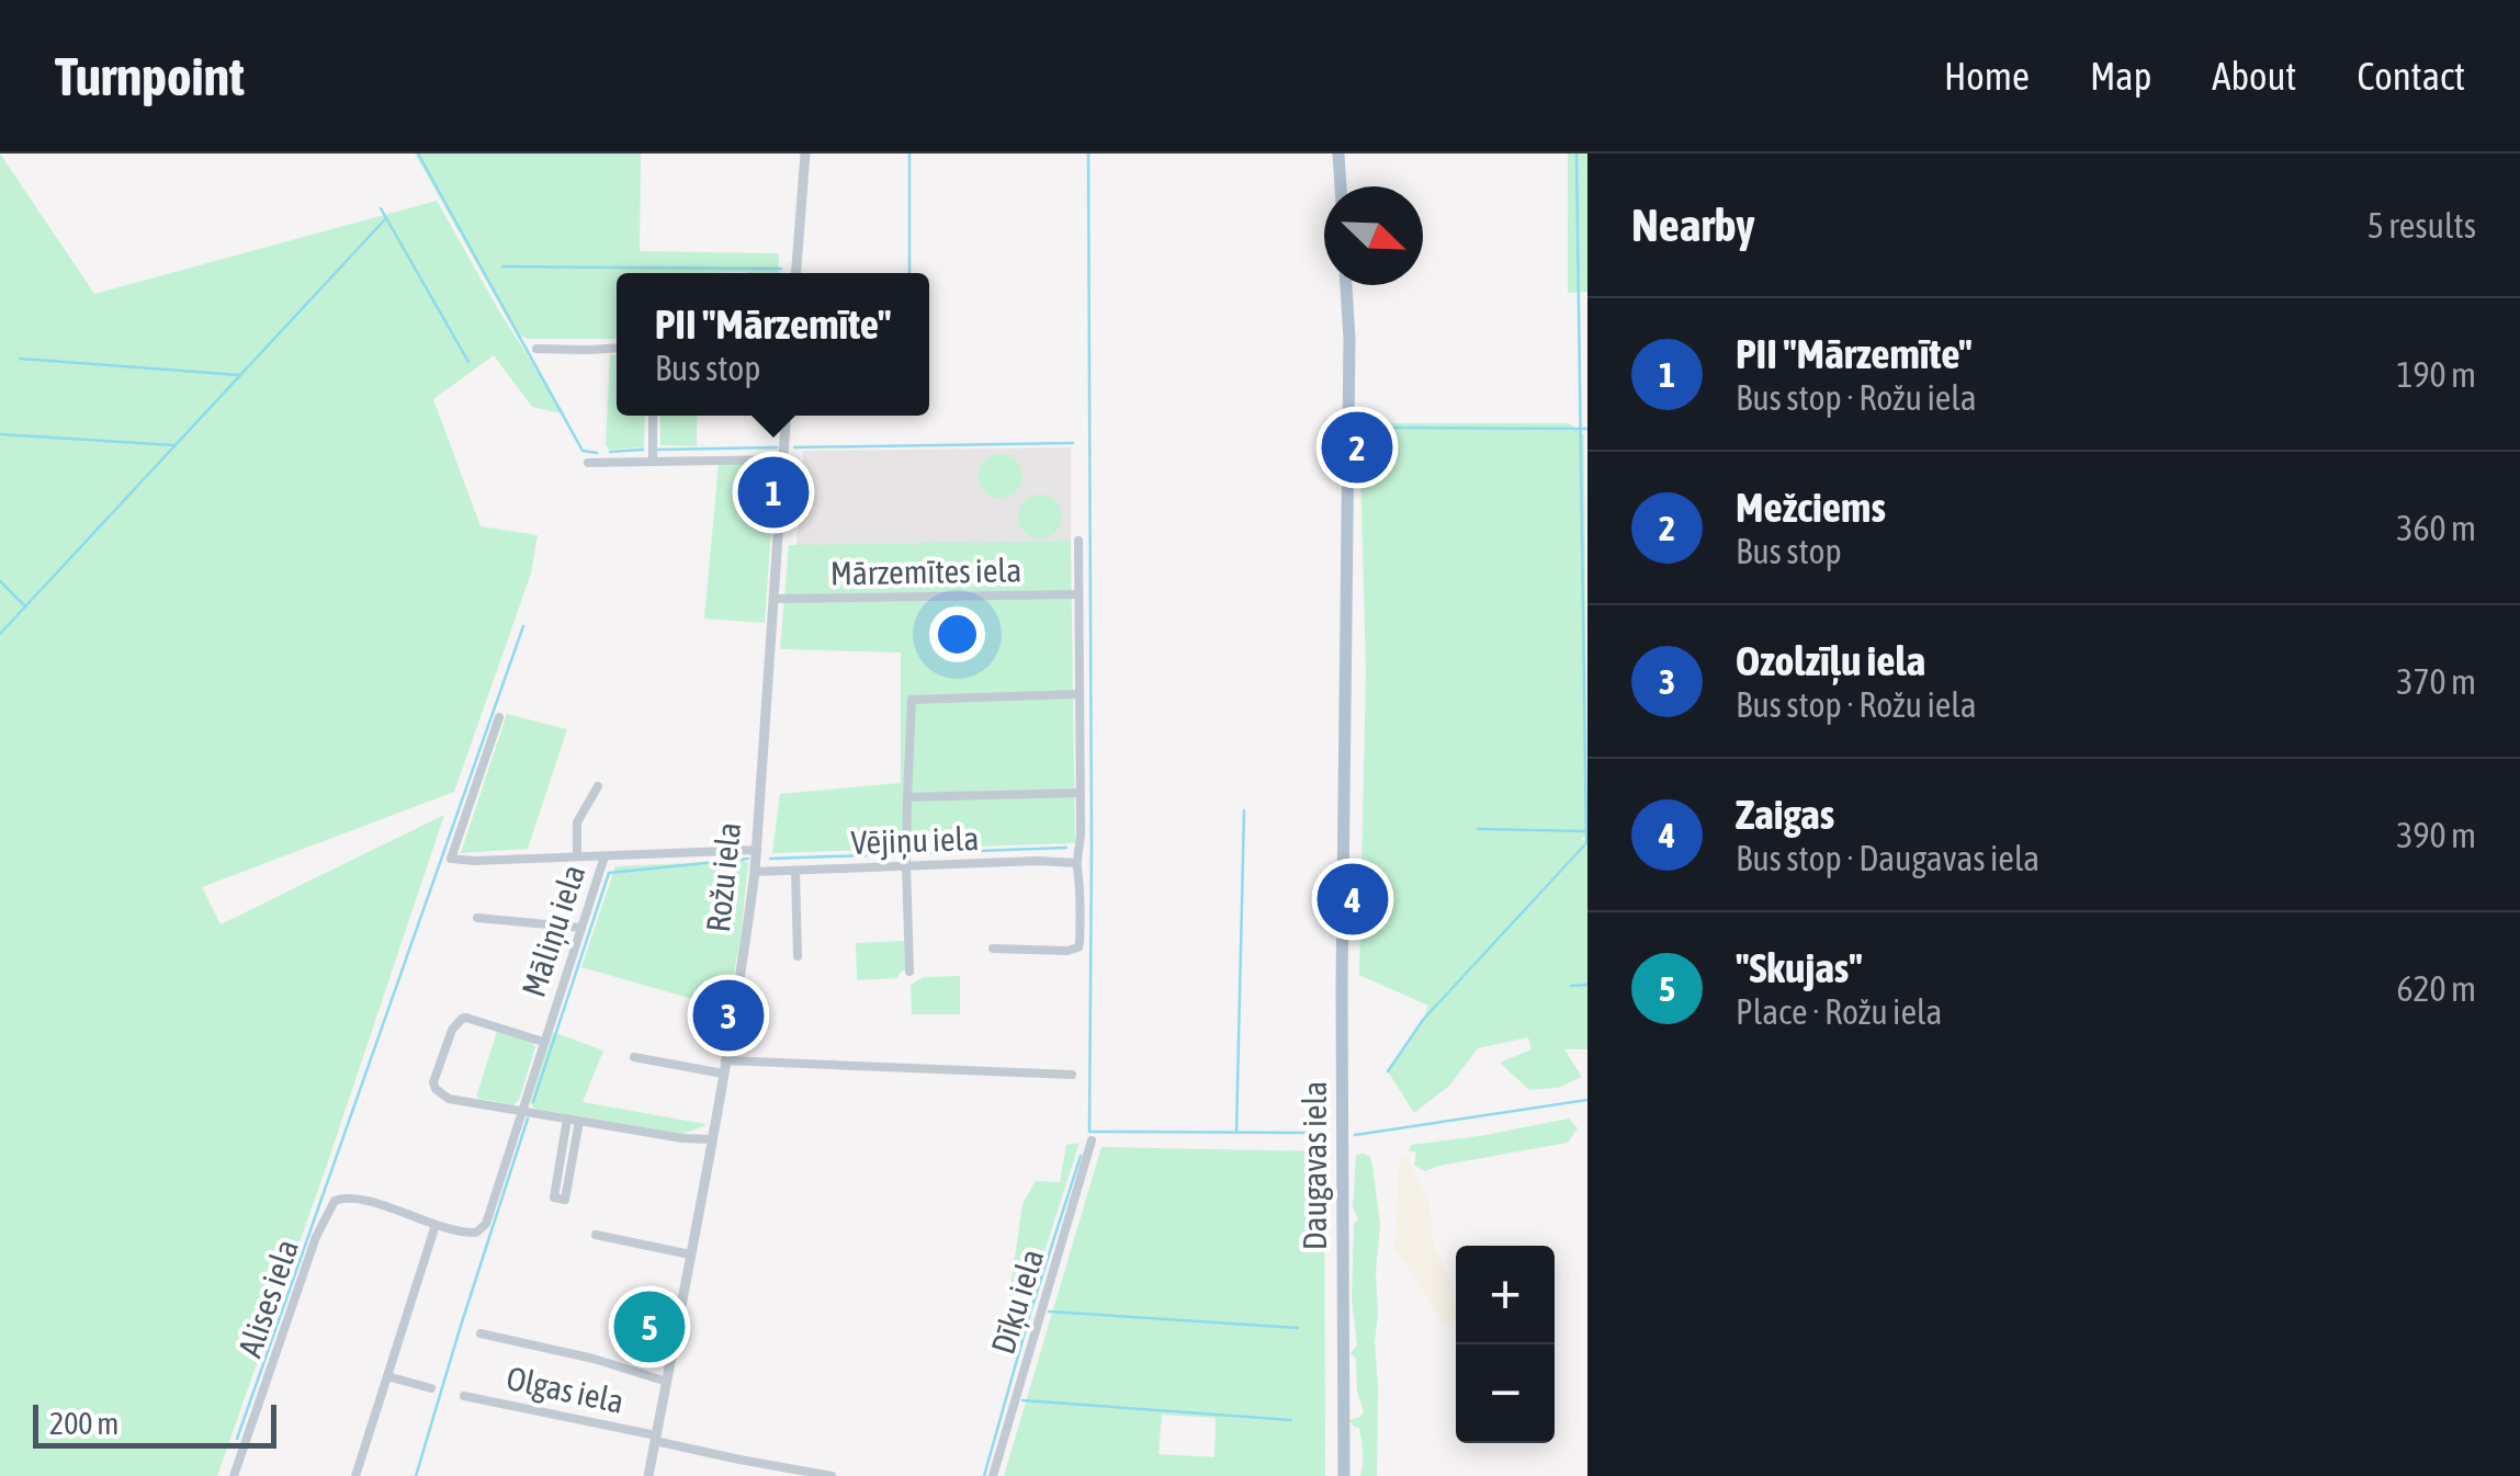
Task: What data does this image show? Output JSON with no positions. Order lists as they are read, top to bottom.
{
  "streets": {
    "main road": ["Daugavas iela"],
    "street": [
      "Mārzemītes iela",
      "Vējiņu iela",
      "Rožu iela",
      "Māliņu iela",
      "Alises iela",
      "Dīķu iela",
      "Olgas iela"
    ]
  },
  "crossings": [
    ["Mārzemītes iela", "Rožu iela"],
    ["Vējiņu iela", "Rožu iela"],
    ["Rožu iela", "Māliņu iela"],
    ["Rožu iela", "Olgas iela"],
    ["Māliņu iela", "Alises iela"]
  ],
  "scale_bar": "200 m",
  "north": "bottom right",
  "page": {
    "header": "Turnpoint",
    "nav": [
      "Home",
      "Map",
      "About",
      "Contact"
    ],
    "heading": ["Nearby", "5 results"],
    "popup": ["PII \"Mārzemīte\"", "Bus stop"],
    "list": [
      {
        "mark": "1",
        "name": "PII \"Mārzemīte\"",
        "note": "Bus stop · Rožu iela",
        "value": "190 m"
      },
      {
        "mark": "2",
        "name": "Mežciems",
        "note": "Bus stop",
        "value": "360 m"
      },
      {
        "mark": "3",
        "name": "Ozolzīļu iela",
        "note": "Bus stop · Rožu iela",
        "value": "370 m"
      },
      {
        "mark": "4",
        "name": "Zaigas",
        "note": "Bus stop · Daugavas iela",
        "value": "390 m"
      },
      {
        "mark": "5",
        "name": "\"Skujas\"",
        "note": "Place · Rožu iela",
        "value": "620 m"
      }
    ],
    "pins": [
      "2",
      "1",
      "4",
      "3",
      "5"
    ],
    "map_buttons": ["+", "−"],
    "scale": "200 m"
  }
}
